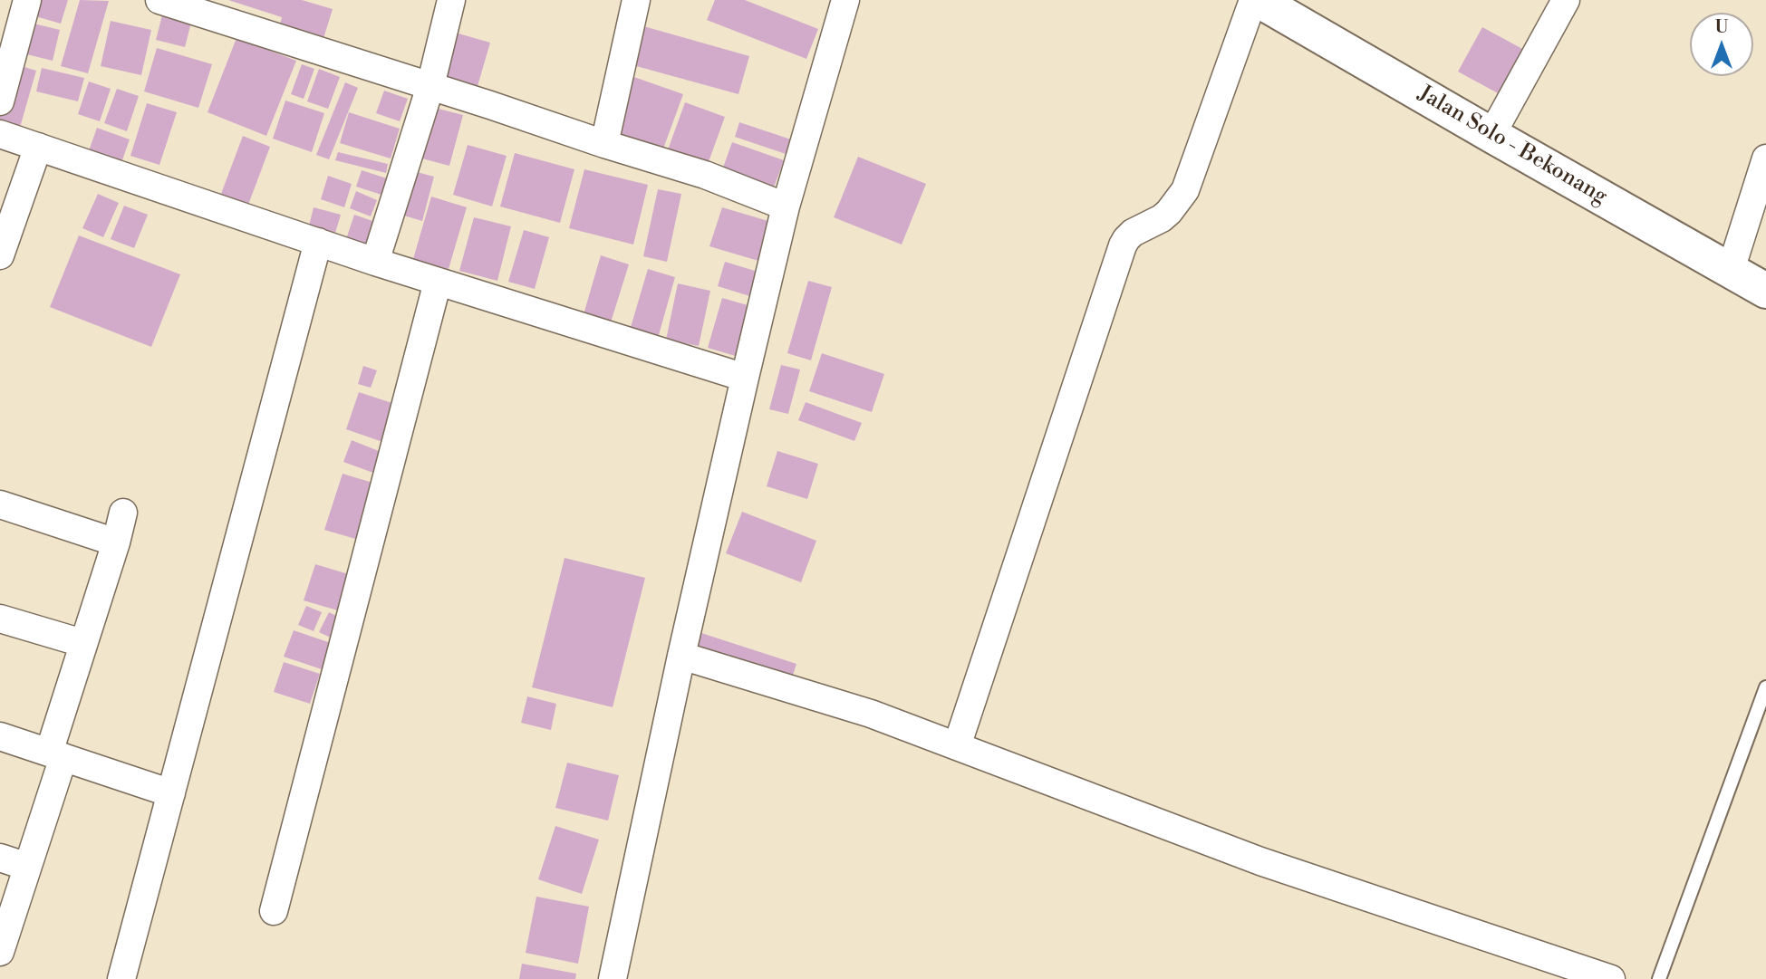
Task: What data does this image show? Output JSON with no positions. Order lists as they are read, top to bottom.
{
  "streets": {
    "main road": ["Jalan Solo - Bekonang"]
  },
  "north": "top"
}
